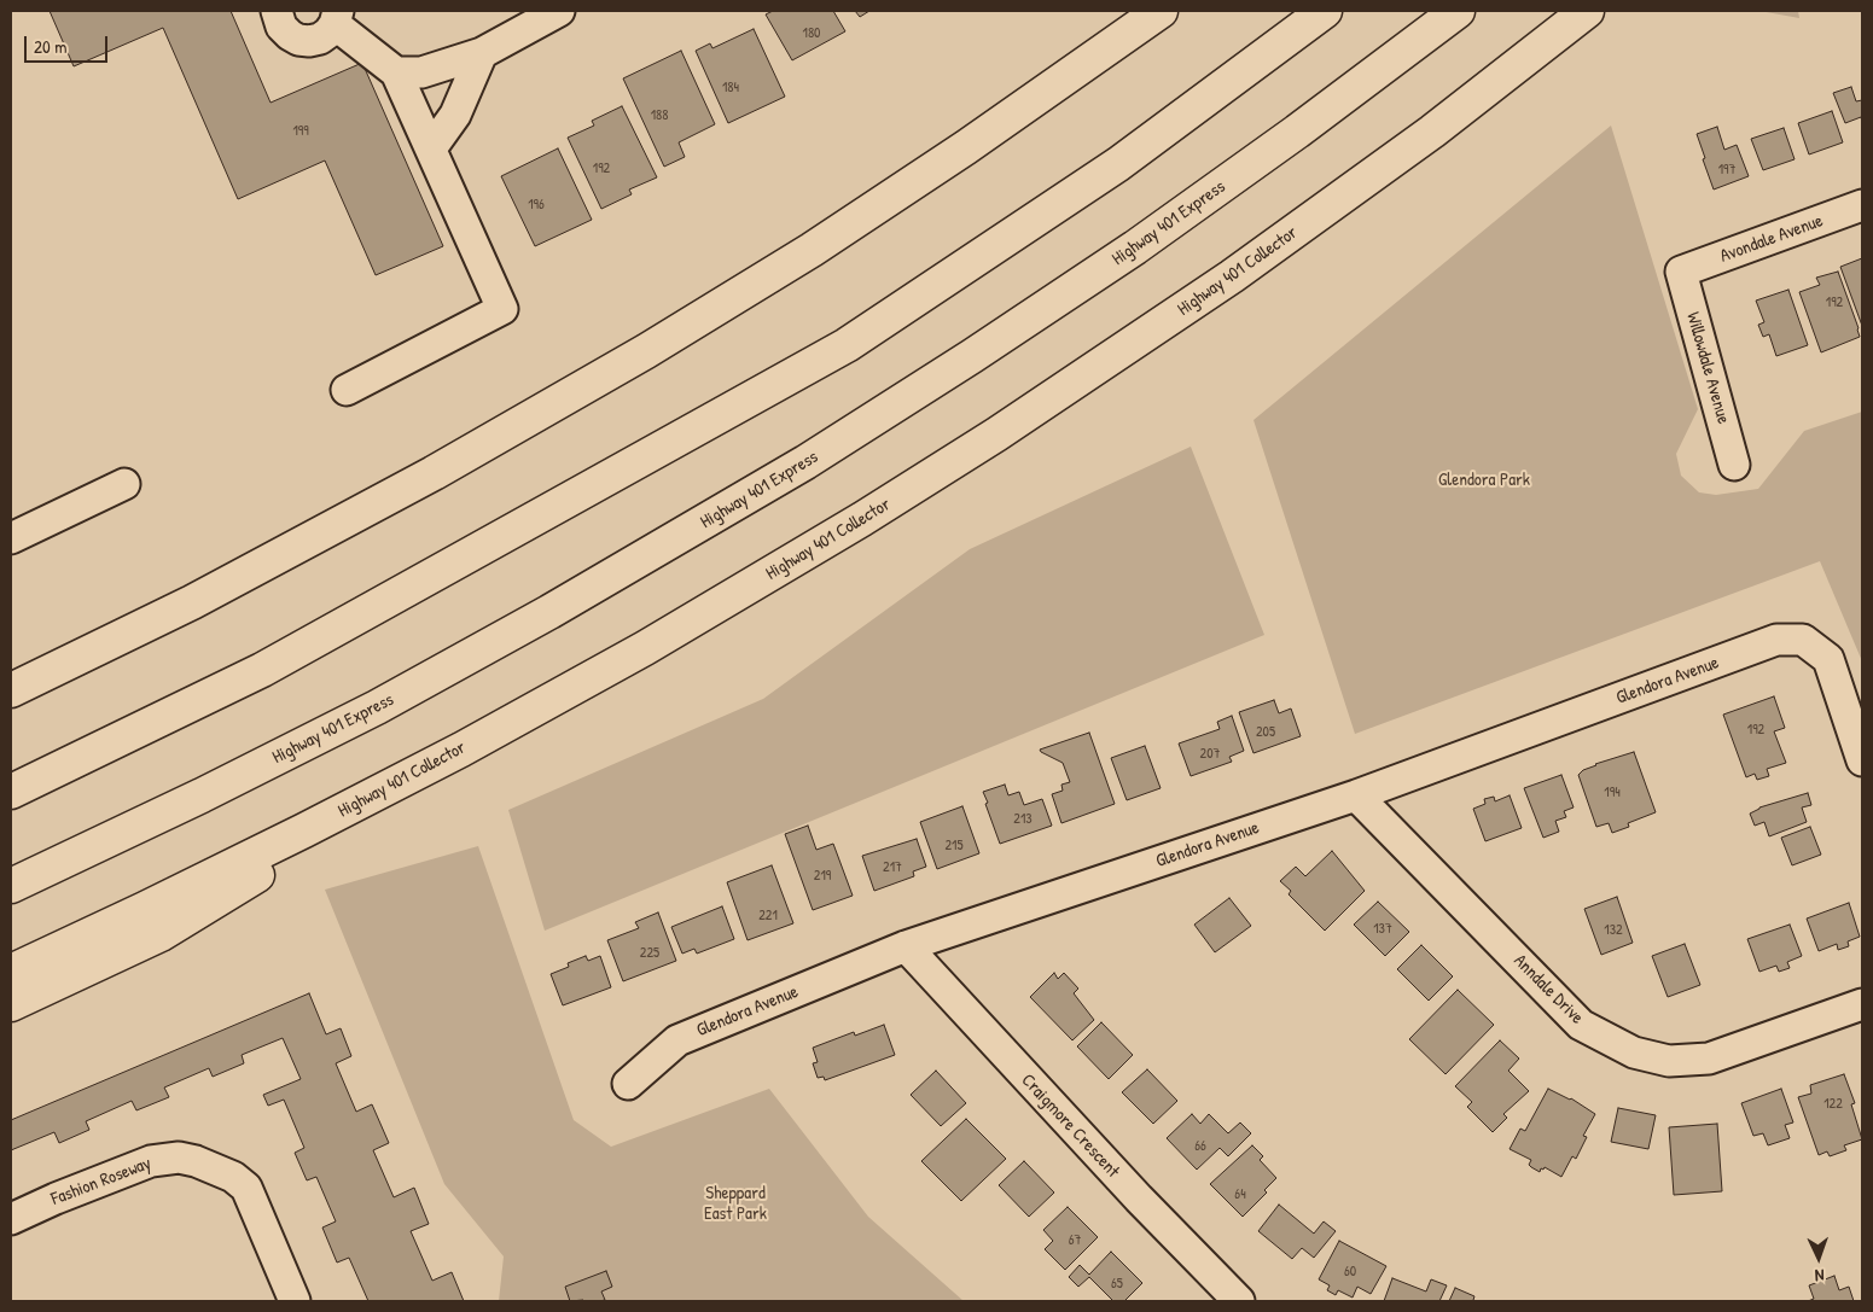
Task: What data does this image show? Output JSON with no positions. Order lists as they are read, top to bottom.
{
  "streets": {
    "highway": ["Highway 401 Express", "Highway 401 Collector"],
    "street": [
      "Avondale Avenue",
      "Willowdale Avenue",
      "Glendora Avenue",
      "Anndale Drive",
      "Craigmore Crescent",
      "Fashion Roseway"
    ]
  },
  "crossings": [
    ["Avondale Avenue", "Willowdale Avenue"],
    ["Glendora Avenue", "Anndale Drive"],
    ["Glendora Avenue", "Craigmore Crescent"]
  ],
  "parks": ["Glendora Park", "Sheppard East Park"],
  "house_numbers": [
    "180",
    "184",
    "188",
    "199",
    "192",
    "197",
    "196",
    "192",
    "192",
    "205",
    "207",
    "194",
    "213",
    "215",
    "217",
    "219",
    "221",
    "137",
    "132",
    "225",
    "122",
    "66",
    "64",
    "67",
    "60",
    "65"
  ],
  "scale_bar": "20 m",
  "north": "bottom"
}
